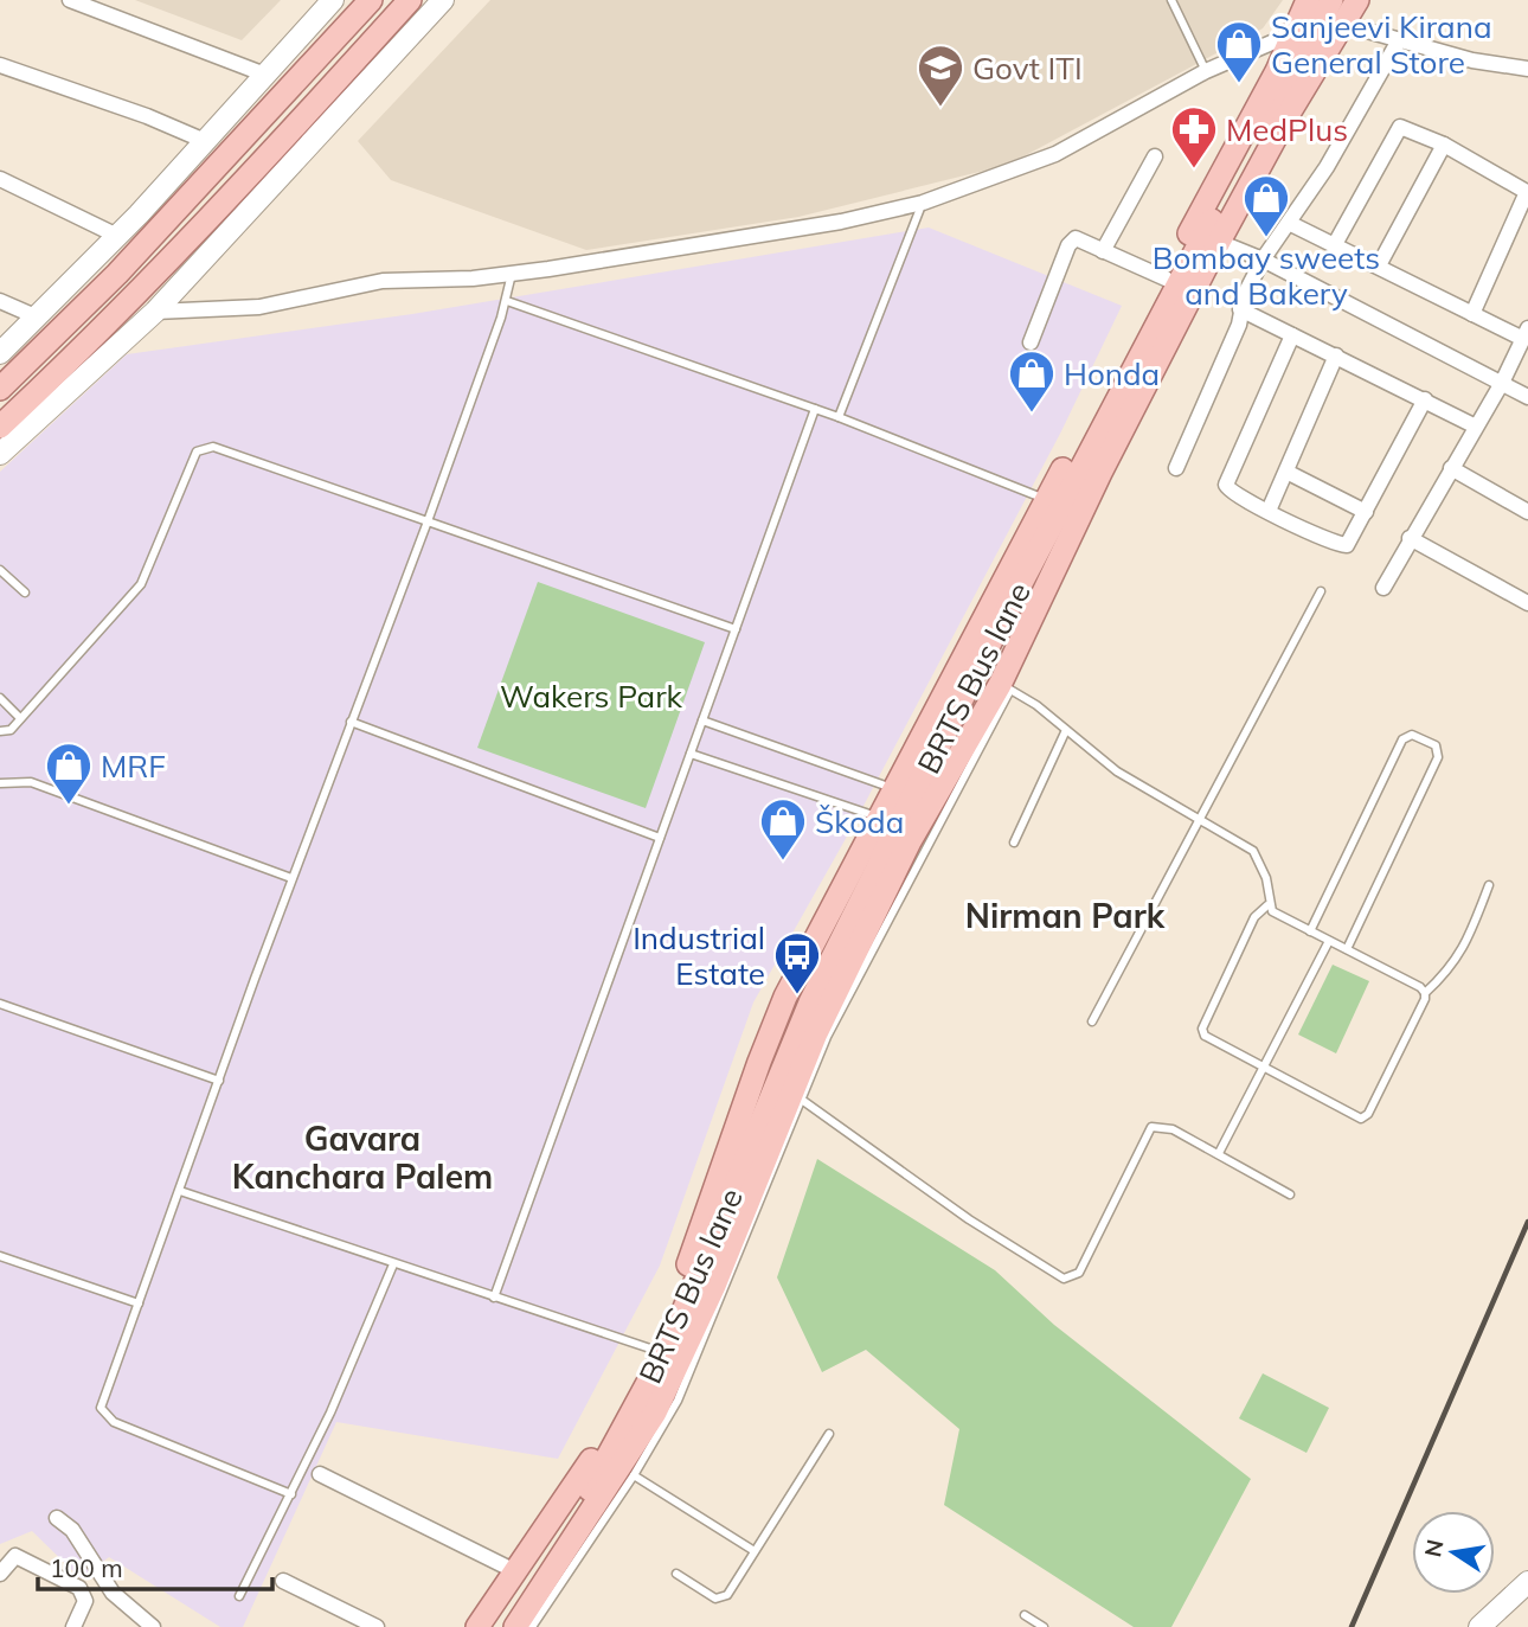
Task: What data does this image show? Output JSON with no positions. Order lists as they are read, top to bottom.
{
  "streets": {
    "main road": ["BRTS Bus lane"]
  },
  "districts": ["Nirman Park", "Gavara Kanchara Palem"],
  "parks": ["Wakers Park"],
  "places": {
    "shop": [
      "Sanjeevi Kirana General Store",
      "Bombay sweets and Bakery",
      "Honda",
      "MRF",
      "Škoda"
    ],
    "school or university": ["Govt ITI"],
    "pharmacy": ["MedPlus"],
    "bus stop": ["Industrial Estate"]
  },
  "scale_bar": "100 m",
  "north": "left"
}
